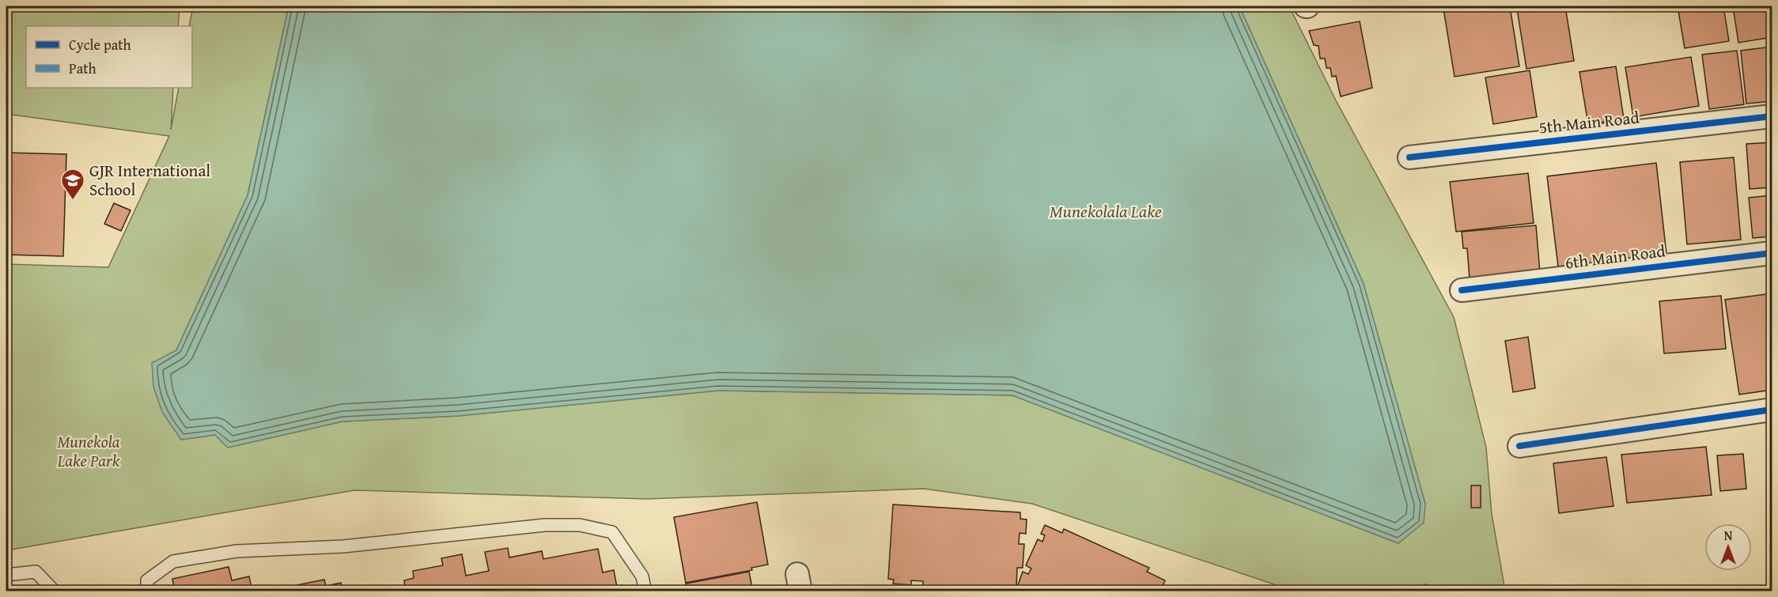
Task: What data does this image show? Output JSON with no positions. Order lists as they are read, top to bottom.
{
  "streets": {
    "street": ["5th Main Road", "6th Main Road"]
  },
  "water": ["Munekolala Lake"],
  "parks": ["Munekola Lake Park"],
  "places": {
    "school or university": ["GJR International School"]
  },
  "legend": ["Cycle path", "Path"],
  "north": "top"
}
